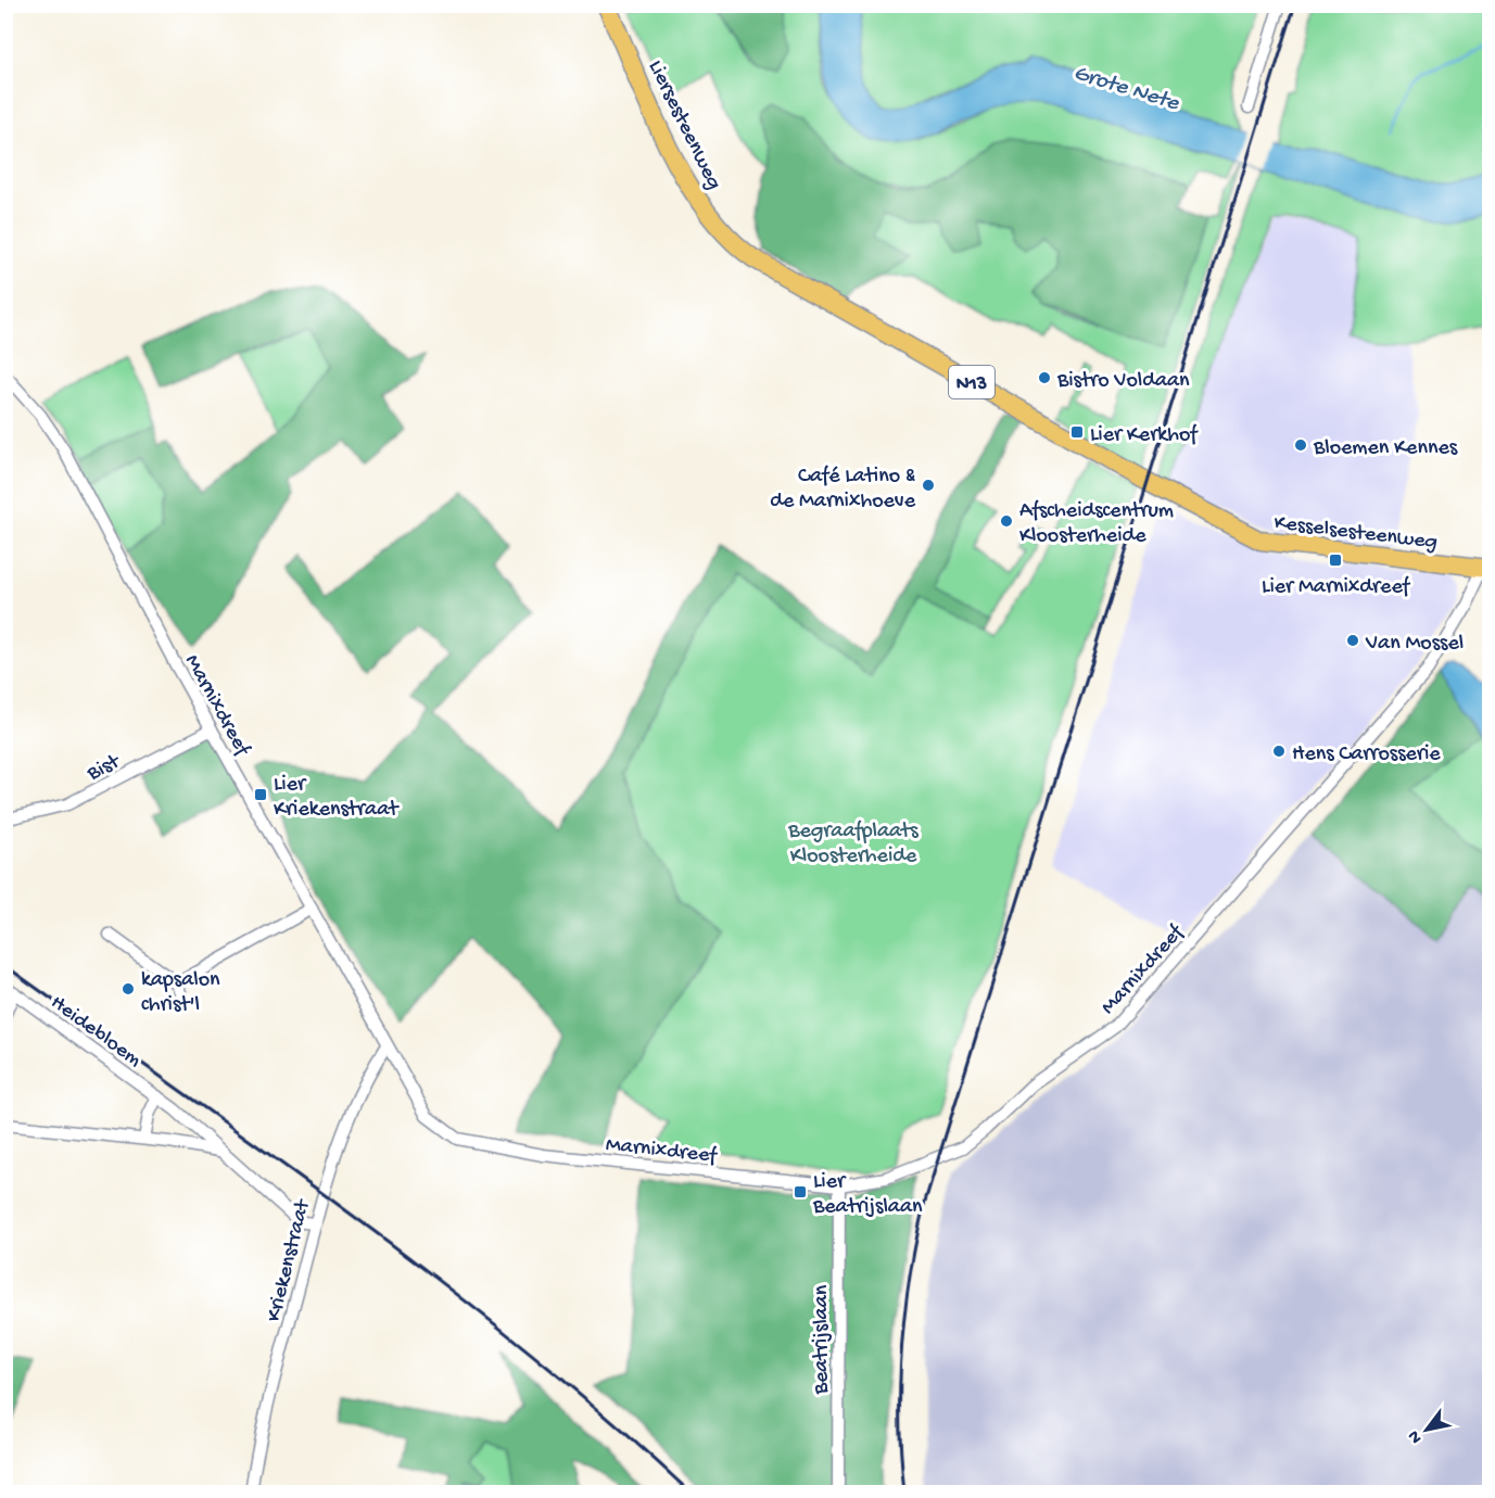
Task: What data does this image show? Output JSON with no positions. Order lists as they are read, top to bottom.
{
  "streets": {
    "main road": ["Liersesteenweg", "N13", "Kesselsesteenweg"],
    "street": [
      "Marnixdreef",
      "Bist",
      "Heidebloem",
      "Kriekenstraat",
      "Beatrijslaan"
    ]
  },
  "crossings": [
    ["Liersesteenweg", "Kesselsesteenweg"],
    ["Kesselsesteenweg", "Marnixdreef"],
    ["Marnixdreef", "Bist"],
    ["Marnixdreef", "Kriekenstraat"],
    ["Marnixdreef", "Beatrijslaan"],
    ["Heidebloem", "Kriekenstraat"]
  ],
  "water": ["Grote Nete"],
  "parks": ["Begraafplaats Kloosterheide"],
  "places": {
    "other": [
      "Bistro Voldaan",
      "Bloemen Kennes",
      "Café Latino & de Marnixhoeve",
      "Afscheidscentrum Kloosterheide",
      "Van Mossel",
      "Hens Carrosserie",
      "kapsalon christ'l"
    ],
    "transit": [
      "Lier Kerkhof",
      "Lier Marnixdreef",
      "Lier Kriekenstraat",
      "Lier Beatrijslaan"
    ]
  },
  "north": "bottom left"
}
